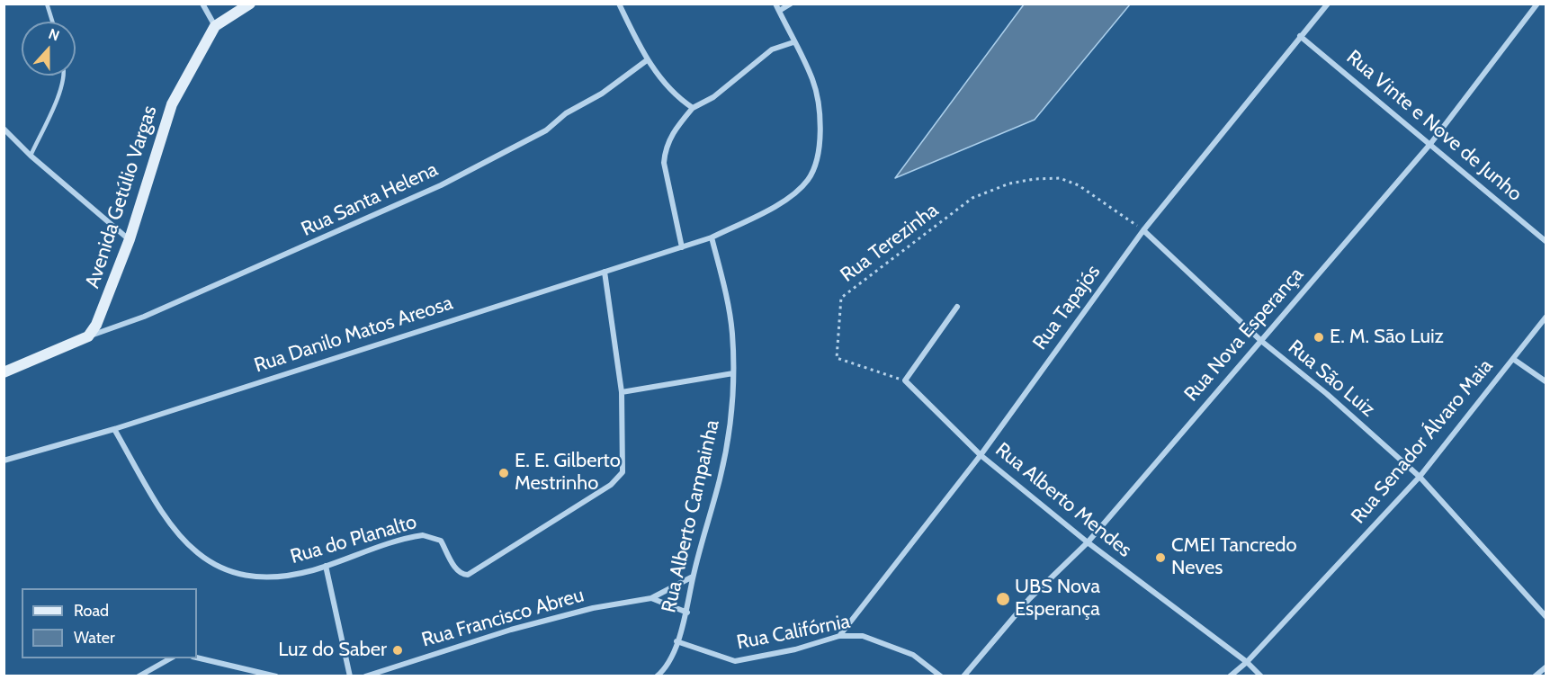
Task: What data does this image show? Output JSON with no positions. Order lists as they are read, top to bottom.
{
  "streets": {
    "street": [
      "Rua Vinte e Nove de Junho",
      "Avenida Getúlio Vargas",
      "Rua Santa Helena",
      "Rua Tapajós",
      "Rua Danilo Matos Areosa",
      "Rua Nova Esperança",
      "Rua São Luiz",
      "Rua Senador Álvaro Maia",
      "Rua Alberto Mendes",
      "Rua Alberto Campainha",
      "Rua do Planalto",
      "Rua Francisco Abreu",
      "Rua Califórnia"
    ],
    "path": ["Rua Terezinha"]
  },
  "crossings": [
    ["Rua Vinte e Nove de Junho", "Rua Tapajós"],
    ["Rua Vinte e Nove de Junho", "Rua Nova Esperança"],
    ["Avenida Getúlio Vargas", "Rua Santa Helena"],
    ["Rua Terezinha", "Rua Tapajós"],
    ["Rua Terezinha", "Rua São Luiz"],
    ["Rua Terezinha", "Rua Alberto Mendes"],
    ["Rua Tapajós", "Rua São Luiz"],
    ["Rua Tapajós", "Rua Alberto Mendes"],
    ["Rua Tapajós", "Rua Califórnia"],
    ["Rua Danilo Matos Areosa", "Rua Alberto Campainha"],
    ["Rua Danilo Matos Areosa", "Rua do Planalto"],
    ["Rua Nova Esperança", "Rua São Luiz"],
    ["Rua Nova Esperança", "Rua Alberto Mendes"],
    ["Rua São Luiz", "Rua Senador Álvaro Maia"],
    ["Rua Senador Álvaro Maia", "Rua Alberto Mendes"],
    ["Rua Alberto Campainha", "Rua Francisco Abreu"],
    ["Rua Alberto Campainha", "Rua Califórnia"]
  ],
  "places": [
    "E. M. São Luiz",
    "E. E. Gilberto Mestrinho",
    "CMEI Tancredo Neves",
    "UBS Nova Esperança",
    "Luz do Saber"
  ],
  "legend": ["Road", "Water"],
  "north": "top"
}
